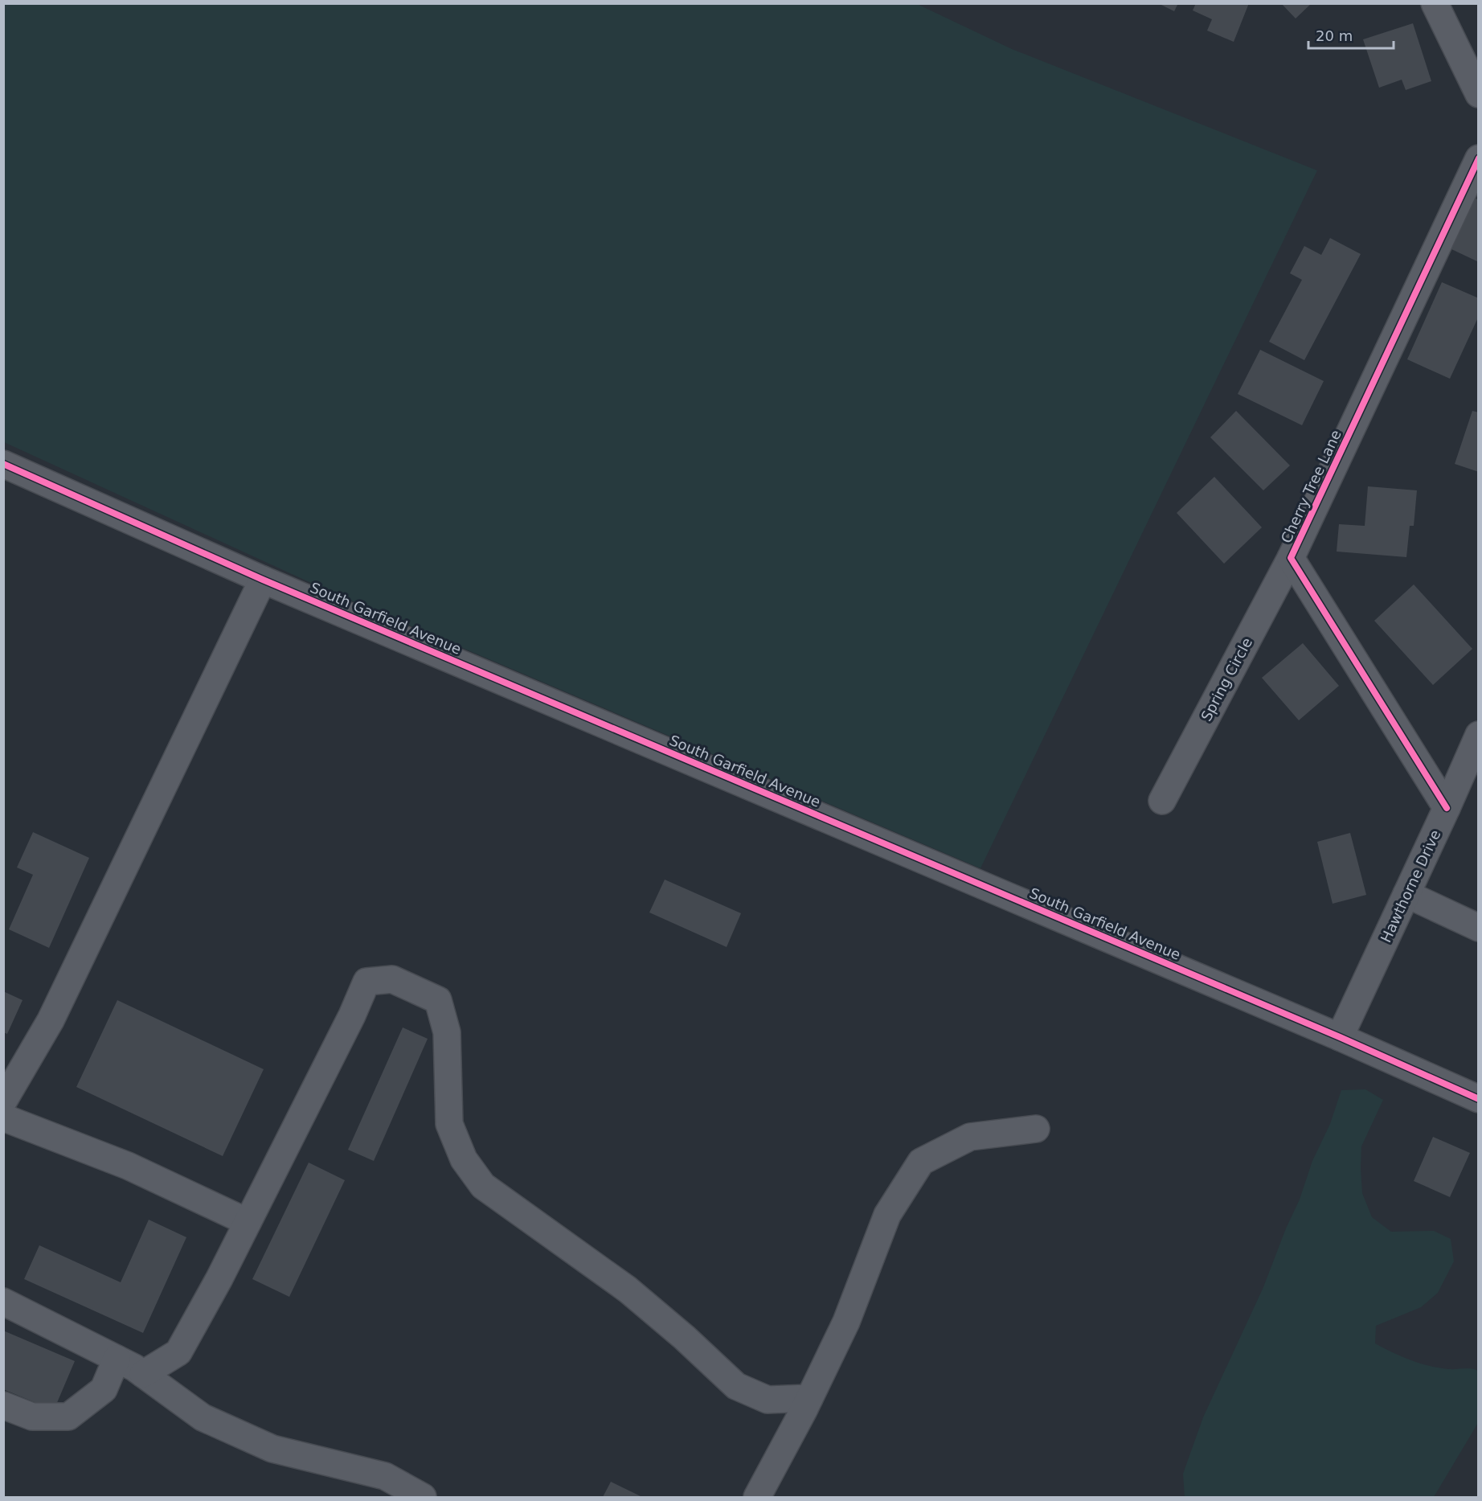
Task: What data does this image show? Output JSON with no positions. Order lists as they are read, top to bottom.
{
  "streets": {
    "street": [
      "Cherry Tree Lane",
      "South Garfield Avenue",
      "Spring Circle",
      "Hawthorne Drive"
    ]
  },
  "crossings": [
    ["Cherry Tree Lane", "Spring Circle"],
    ["Cherry Tree Lane", "Hawthorne Drive"],
    ["South Garfield Avenue", "Hawthorne Drive"]
  ],
  "scale_bar": "20 m"
}
